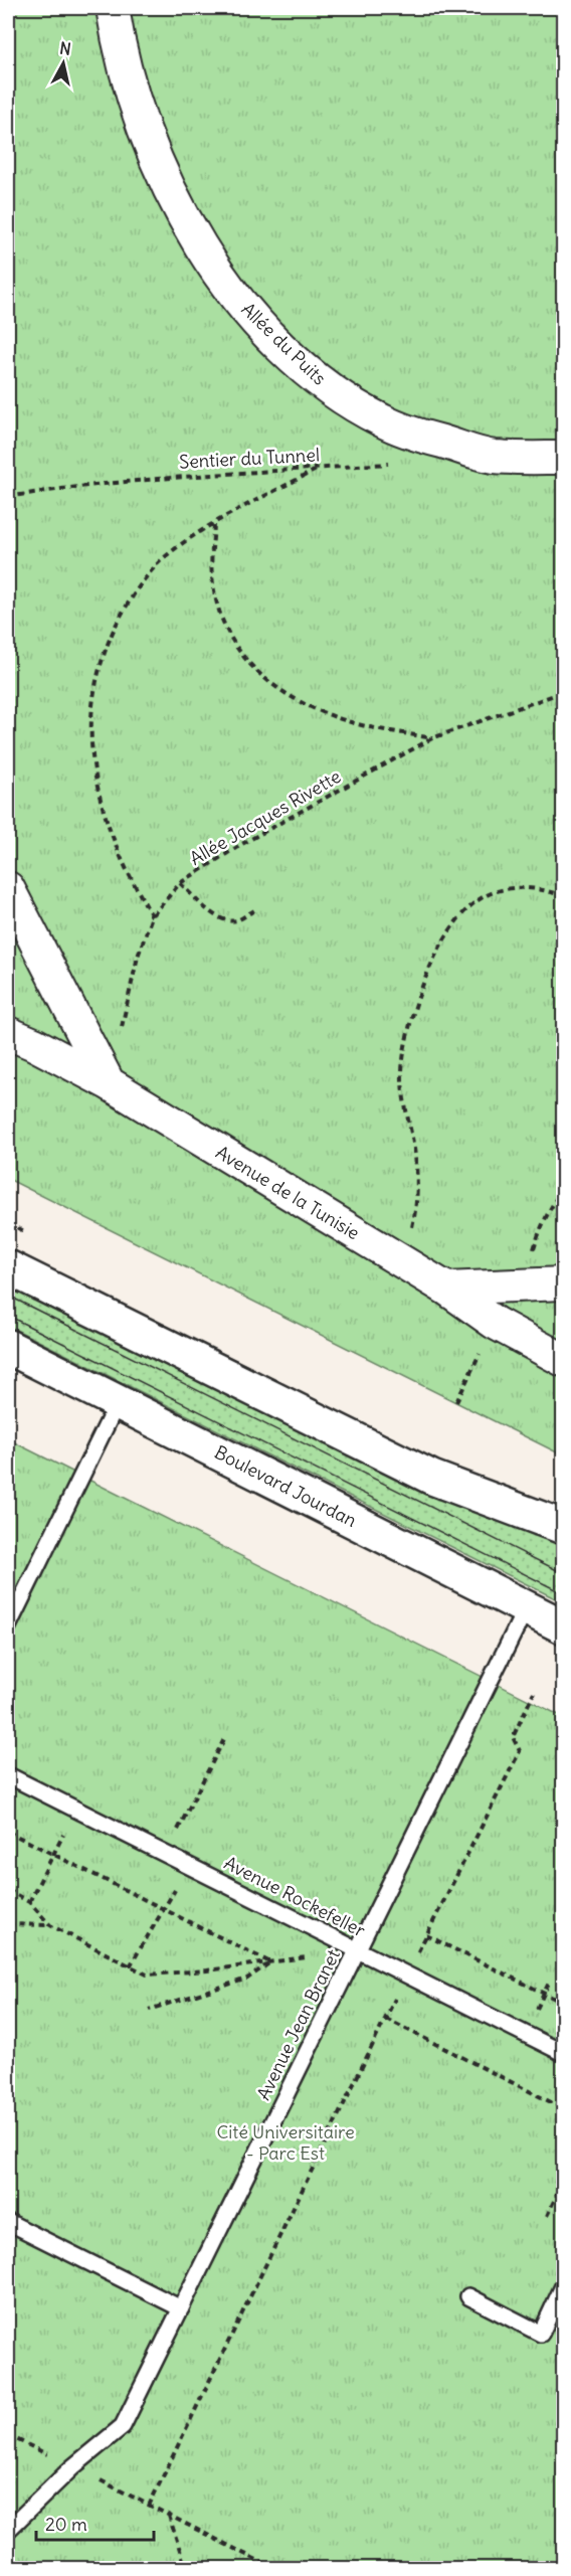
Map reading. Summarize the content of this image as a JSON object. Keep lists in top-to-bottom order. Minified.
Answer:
{"streets":{"main road":["Boulevard Jourdan"],"street":["Allée du Puits","Avenue de la Tunisie"],"lane":["Avenue Rockefeller","Avenue Jean Branet"],"path":["Sentier du Tunnel","Allée Jacques Rivette"]},"crossings":[["Allée Jacques Rivette","Avenue de la Tunisie"],["Boulevard Jourdan","Avenue Jean Branet"],["Avenue Rockefeller","Avenue Jean Branet"]],"parks":["Cité Universitaire - Parc Est"],"scale_bar":"20 m","north":"top"}
